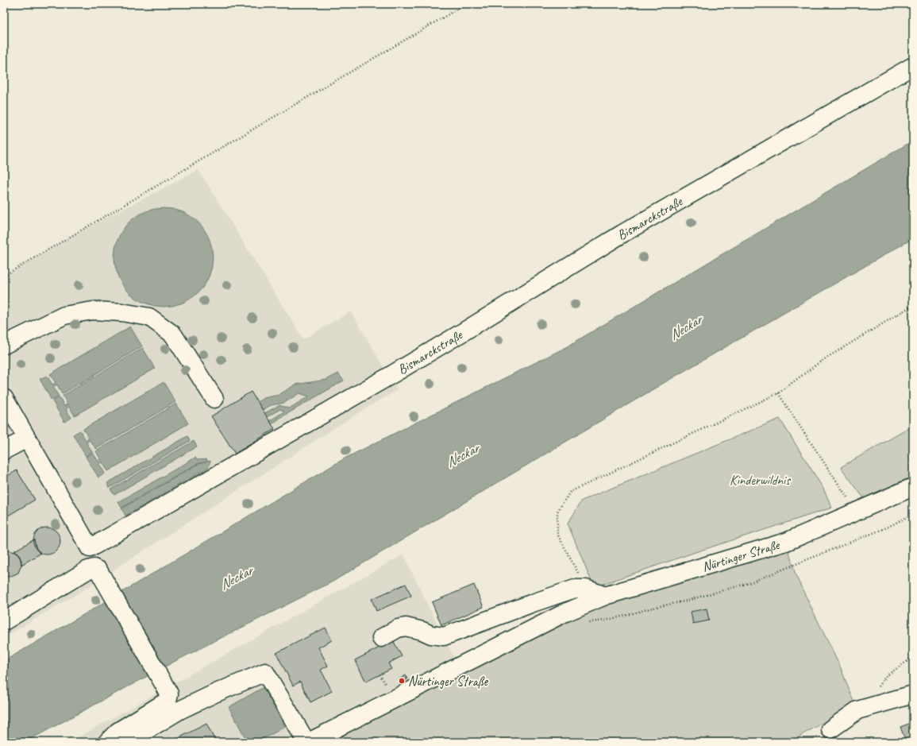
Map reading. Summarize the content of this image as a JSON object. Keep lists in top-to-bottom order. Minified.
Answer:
{"streets":{"street":["Bismarckstraße","Nürtinger Straße"]},"water":["Neckar"],"parks":["Kinderwildnis"],"places":["Nürtinger Straße"]}
